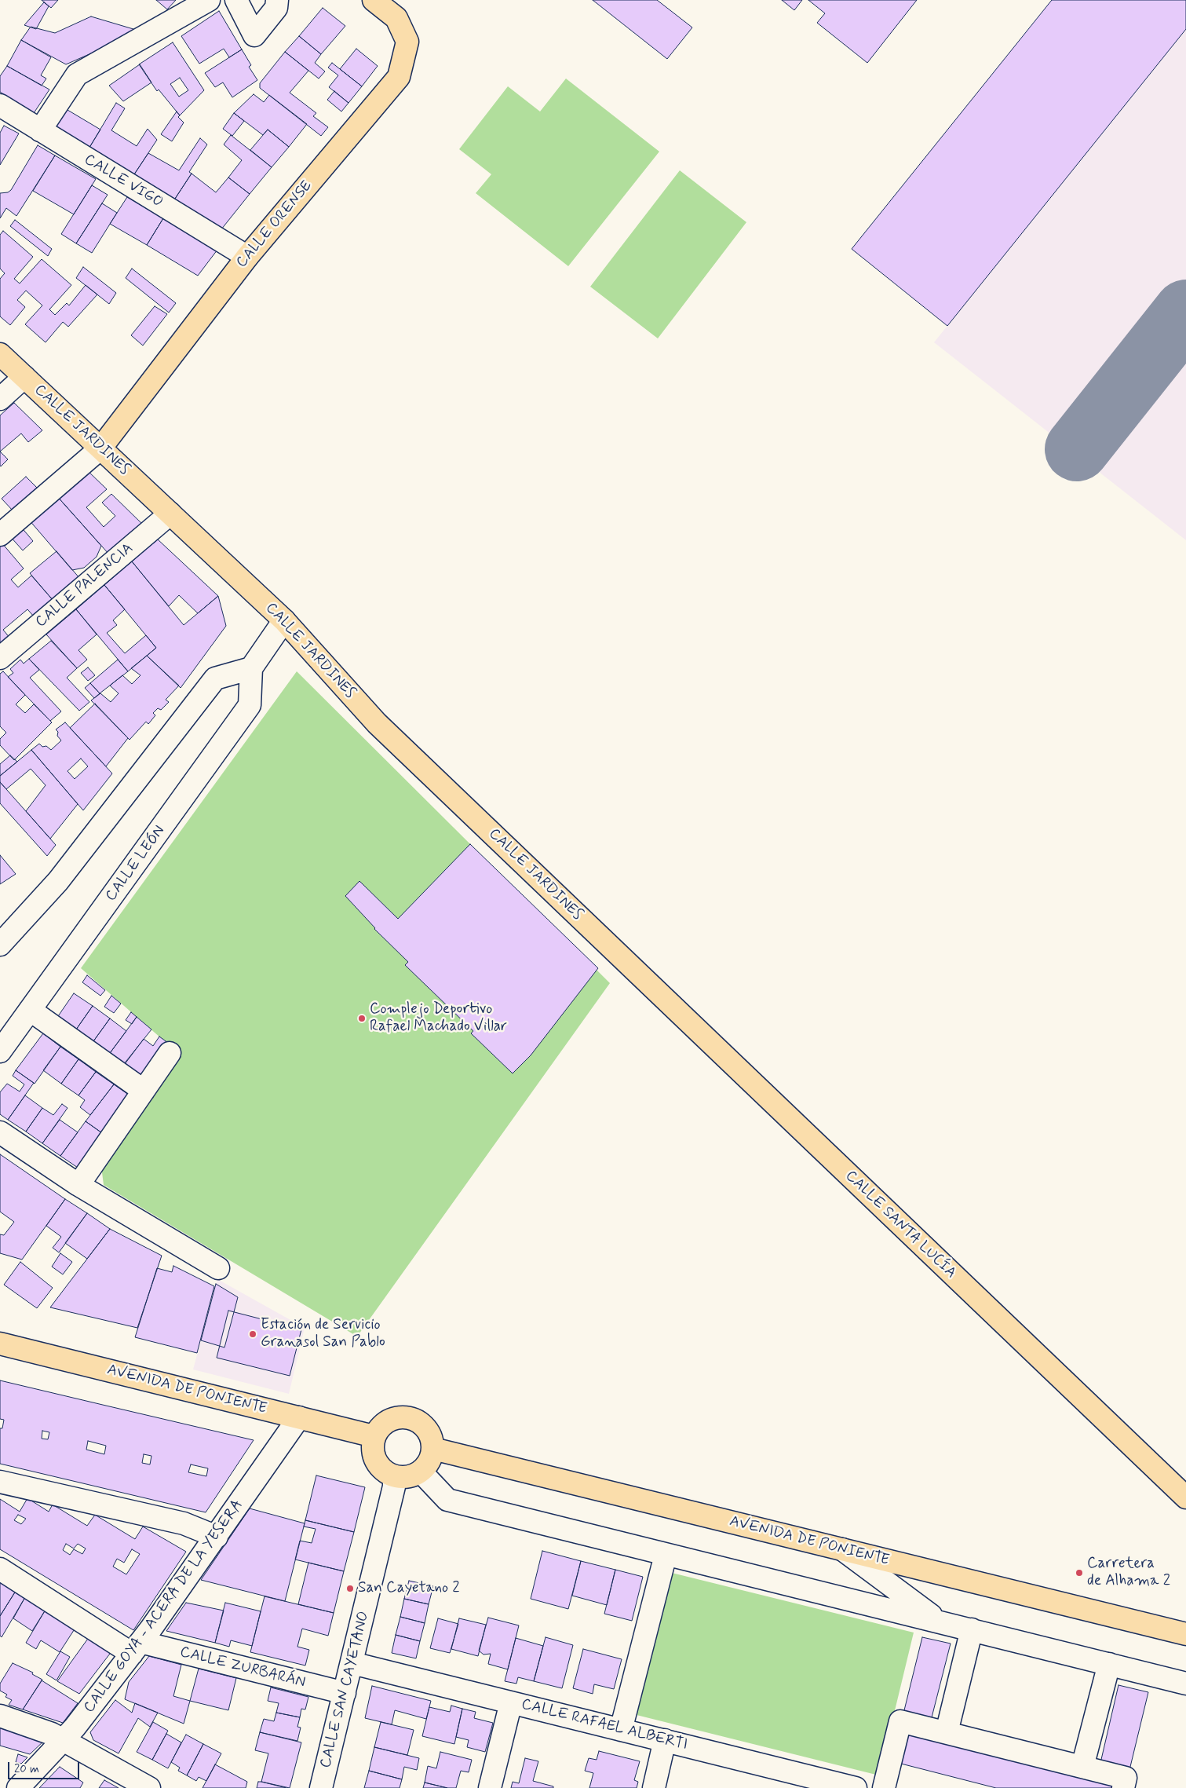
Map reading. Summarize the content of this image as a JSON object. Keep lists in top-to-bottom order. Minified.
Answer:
{"streets":{"main road":["CALLE ORENSE","CALLE JARDINES","CALLE SANTA LUCÍA","AVENIDA DE PONIENTE"],"street":["CALLE VIGO","CALLE PALENCIA","CALLE LEÓN","CALLE GOYA - ACERA DE LA YESERA","CALLE ZURBARÁN","CALLE SAN CAYETANO","CALLE RAFAEL ALBERTI"]},"crossings":[["CALLE VIGO","CALLE ORENSE"],["CALLE ORENSE","CALLE JARDINES"],["CALLE JARDINES","CALLE PALENCIA"],["CALLE JARDINES","CALLE SANTA LUCÍA"],["AVENIDA DE PONIENTE","CALLE GOYA - ACERA DE LA YESERA"],["AVENIDA DE PONIENTE","CALLE SAN CAYETANO"],["CALLE GOYA - ACERA DE LA YESERA","CALLE ZURBARÁN"],["CALLE ZURBARÁN","CALLE SAN CAYETANO"],["CALLE SAN CAYETANO","CALLE RAFAEL ALBERTI"]],"places":["Complejo Deportivo Rafael Machado Villar","Estación de Servicio Granasol San Pablo","Carretera de Alhama 2","San Cayetano 2"],"scale_bar":"20 m"}
